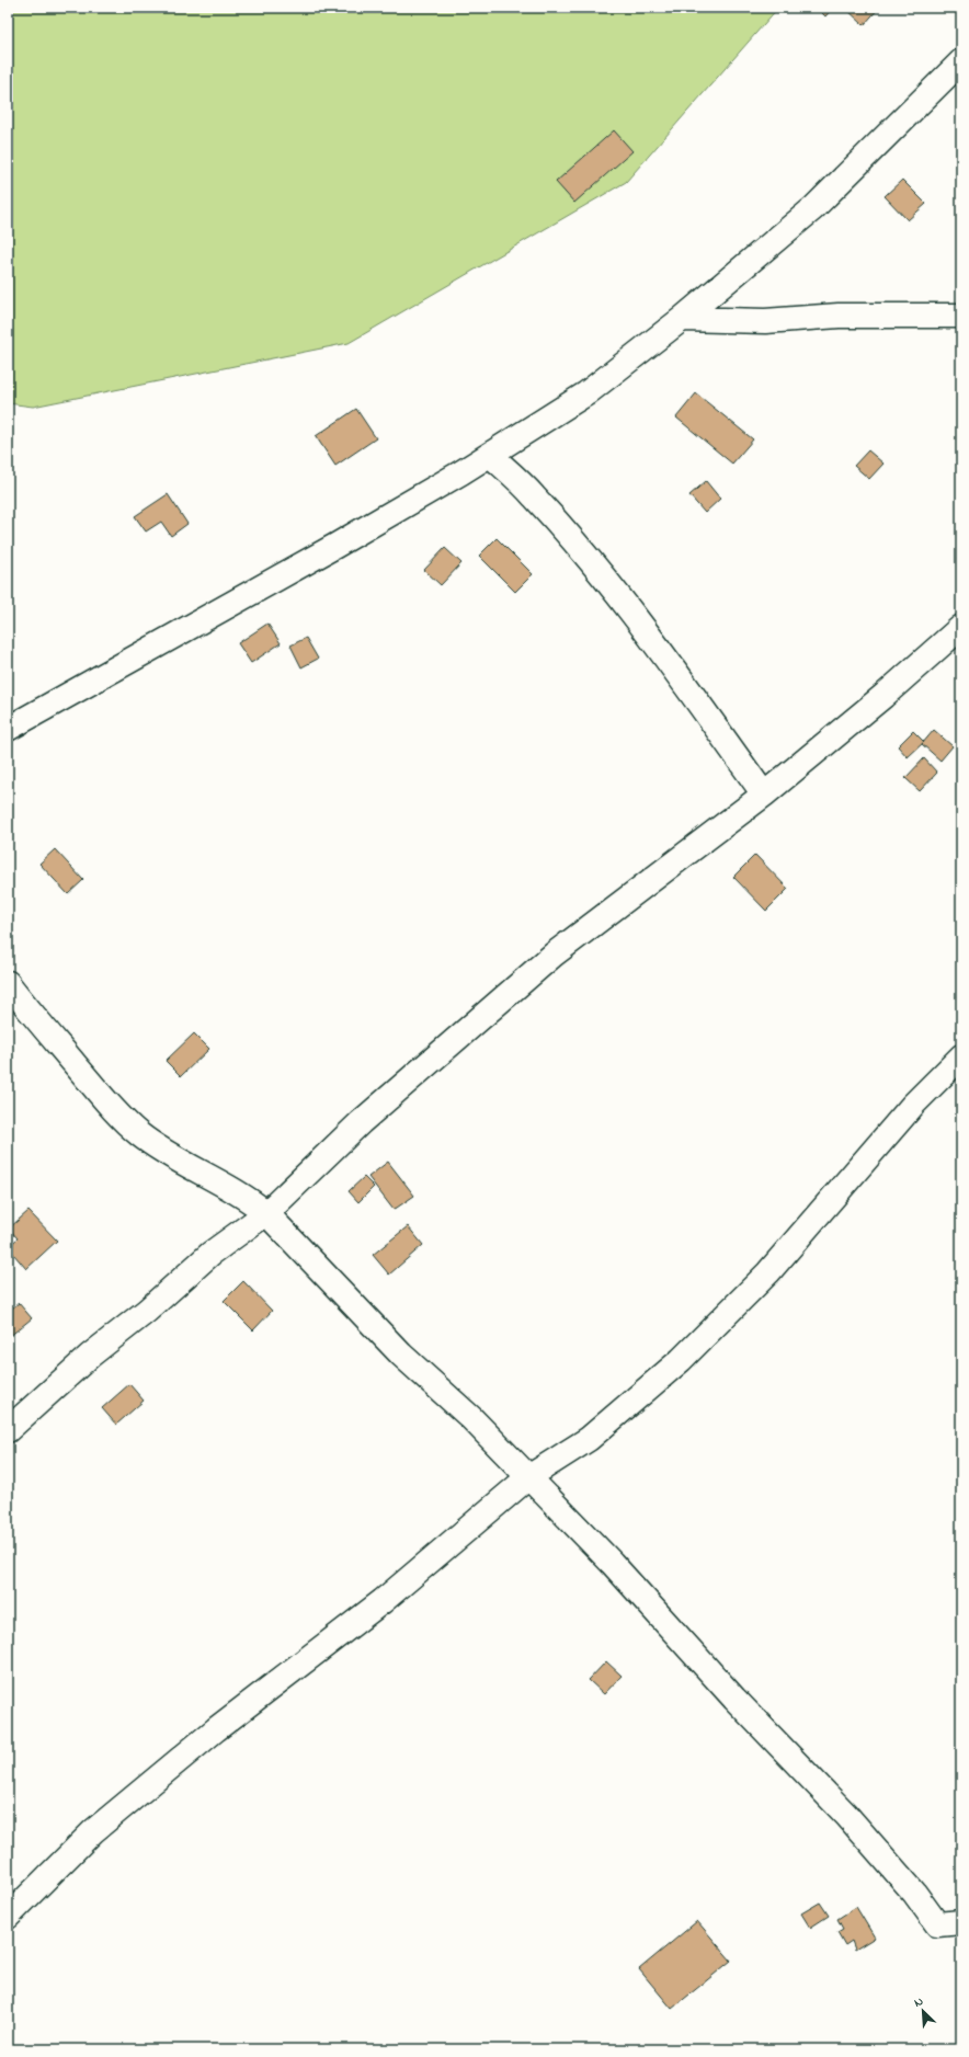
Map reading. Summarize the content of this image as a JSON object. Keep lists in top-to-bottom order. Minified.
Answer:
{"north":"top left"}
